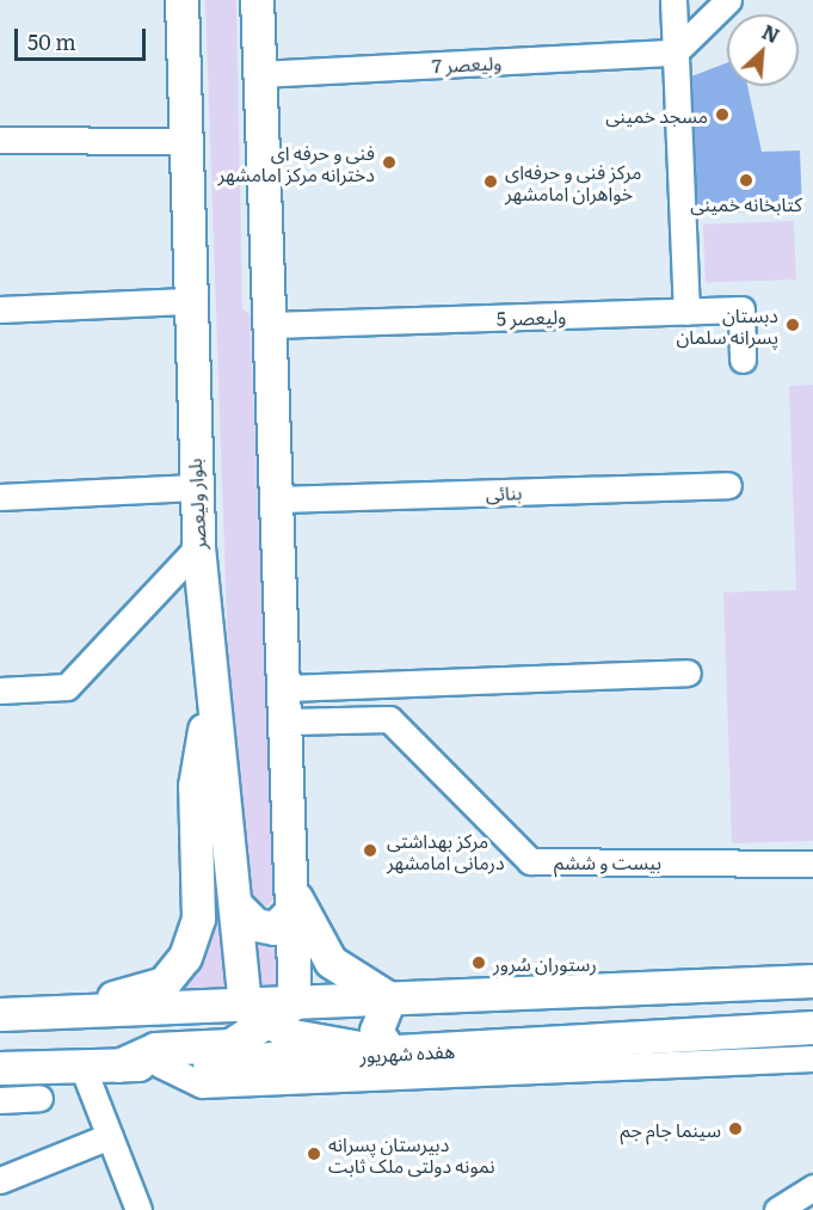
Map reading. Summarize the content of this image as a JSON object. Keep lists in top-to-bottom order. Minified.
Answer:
{"streets":{"main road":["بلوار ولیعصر","هفده شهریور"],"street":["ولیعصر 7","ولیعصر 5","بنائی","بیست و ششم"]},"places":["مسجد خمینی","فنی و حرفه ای دخترانه مرکز امامشهر","کتابخانه خمینی","مرکز فنی و حرفه‌ای خواهران امامشهر","دبستان پسرانه سلمان","مرکز بهداشتی درمانی امامشهر","رستوران سُرور","سینما جام جم","دبیرستان پسرانه نمونه دولتی ملک ثابت"],"scale_bar":"50 m","north":"top right"}
